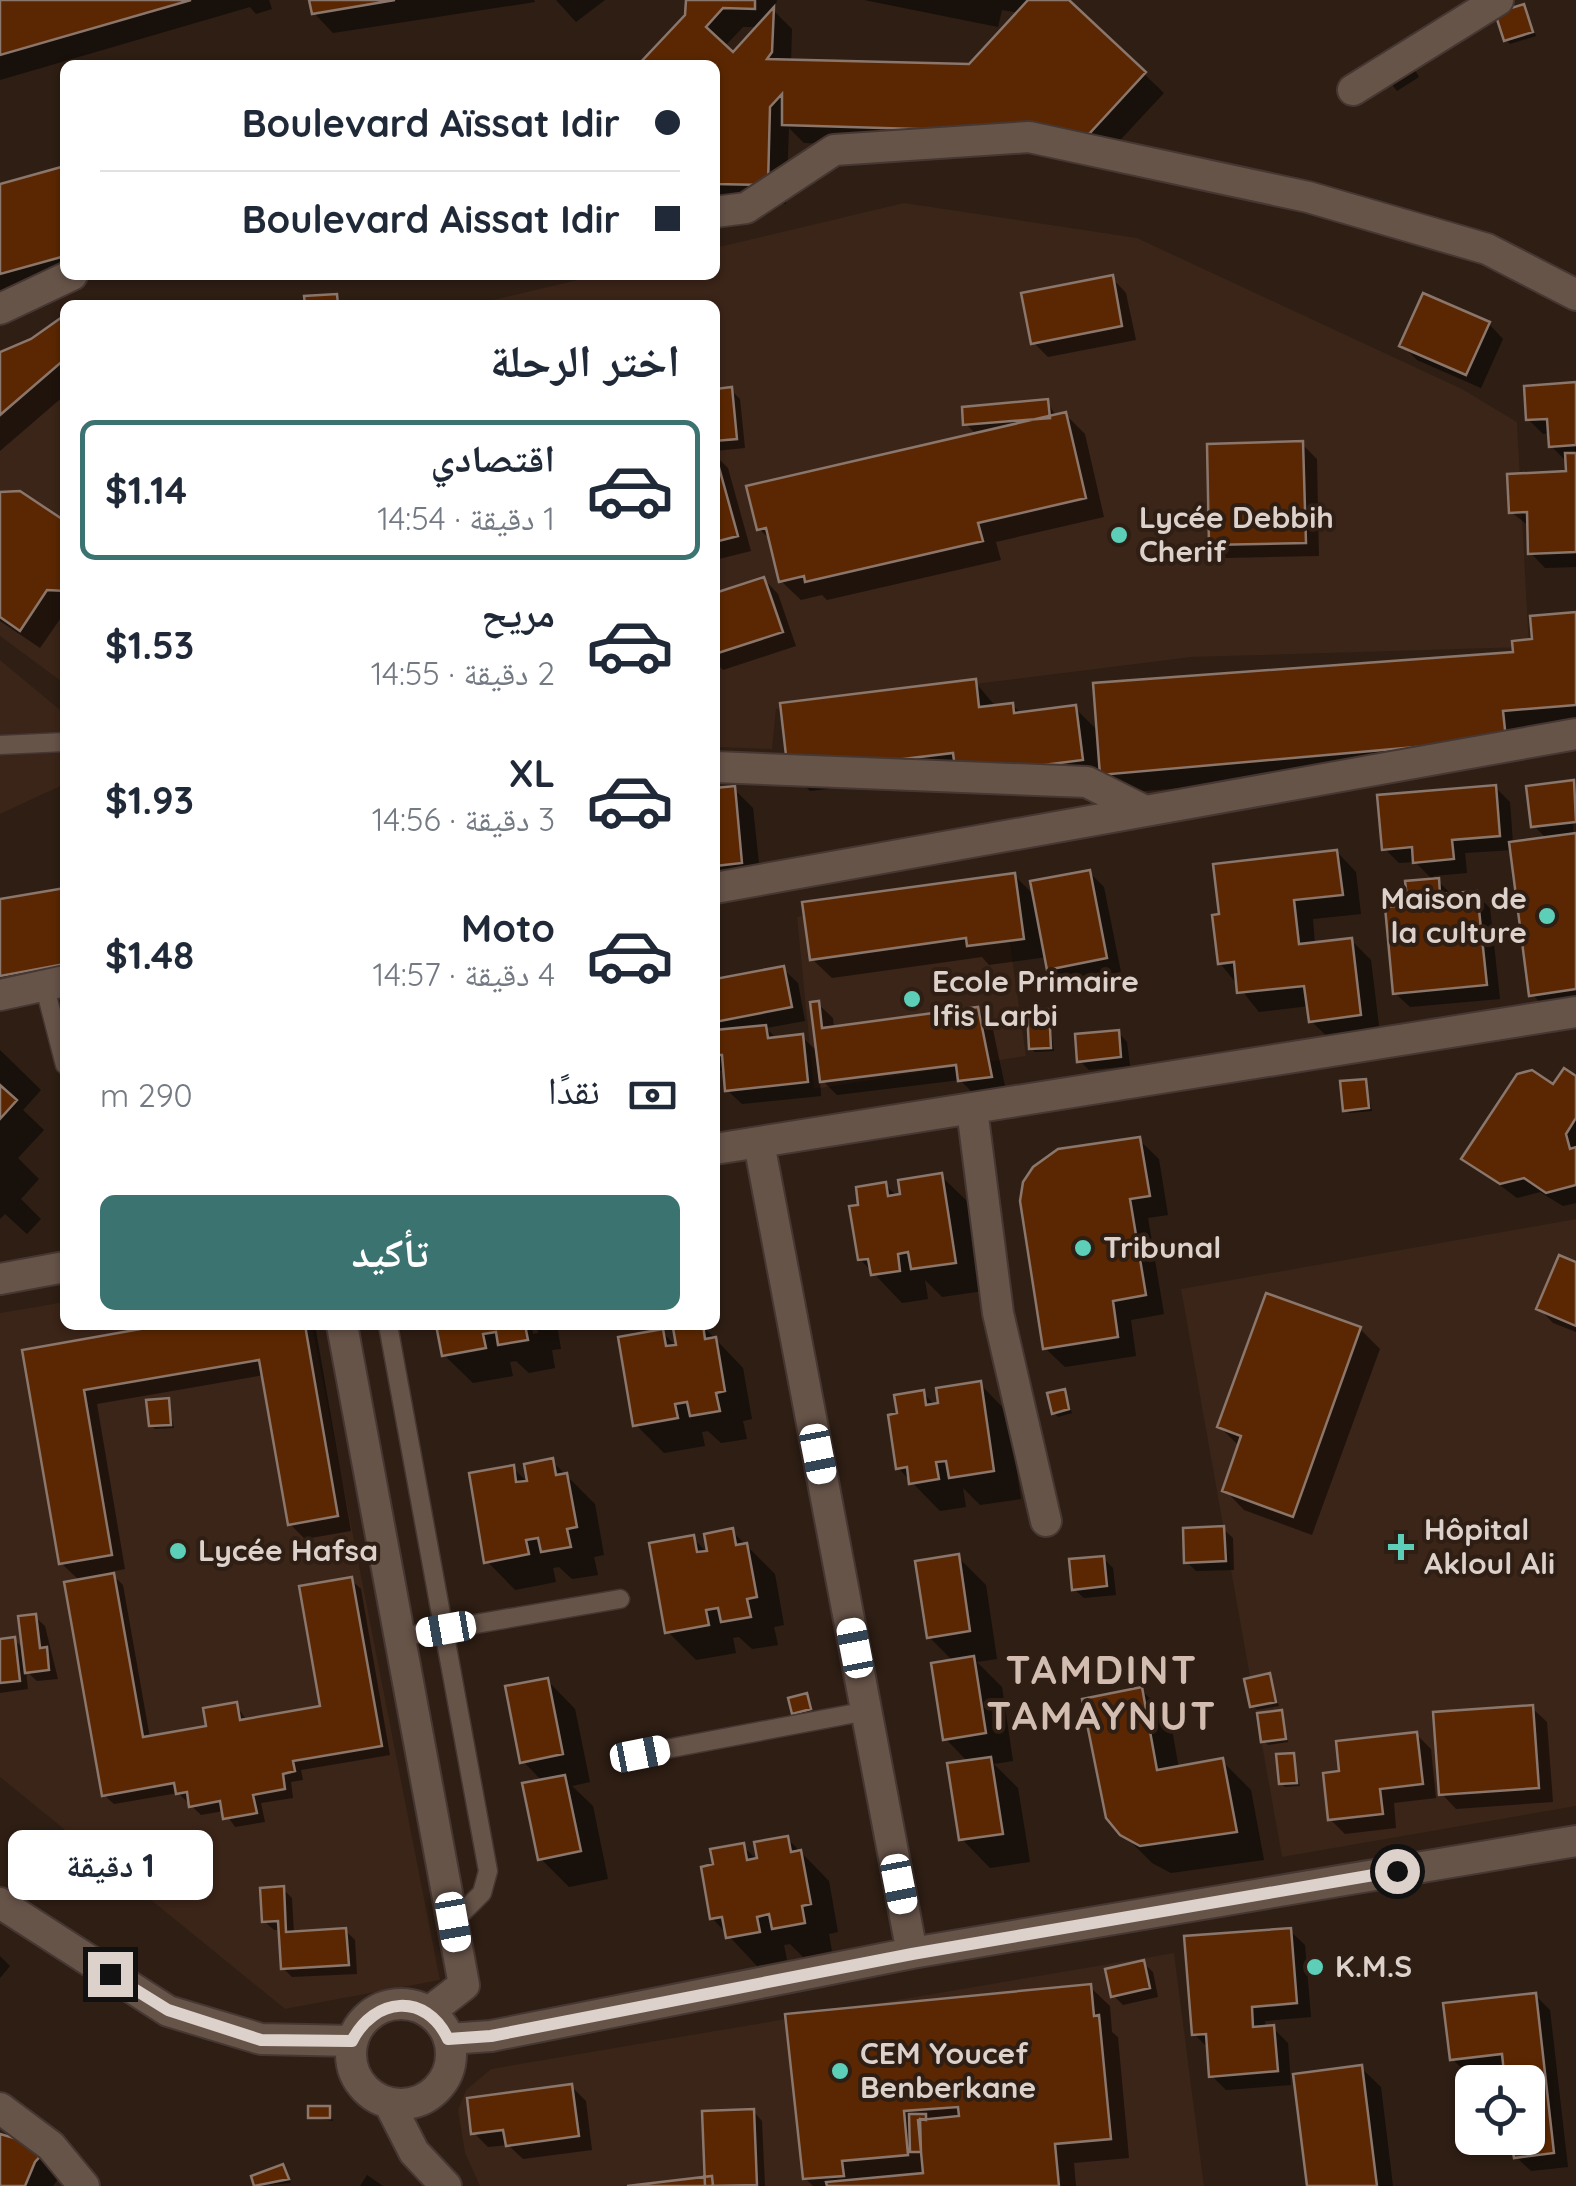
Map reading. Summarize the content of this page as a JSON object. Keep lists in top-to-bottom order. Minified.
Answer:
{"districts":["TAMDINT TAMAYNUT"],"places":{"other":["Lycée Debbih Cherif","Maison de la culture","Ecole Primaire Ifis Larbi","Tribunal","Lycée Hafsa","K.M.S","CEM Youcef Benberkane"],"health":["Hôpital Akloul Ali"]},"page":{"banner":["Boulevard Aïssat Idir","Boulevard Aissat Idir"],"heading":"اختر الرحلة","list":[{"name":"اقتصادي","note":"1 دقيقة · 14:54","value":"$1.14"},{"name":"مريح","note":"2 دقيقة · 14:55","value":"$1.53"},{"name":"XL","note":"3 دقيقة · 14:56","value":"$1.93"},{"name":"Moto","note":"4 دقيقة · 14:57","value":"$1.48"}],"pay":["نقدًا","290 m"],"buttons":"تأكيد","bubble":"1 دقيقة"}}
